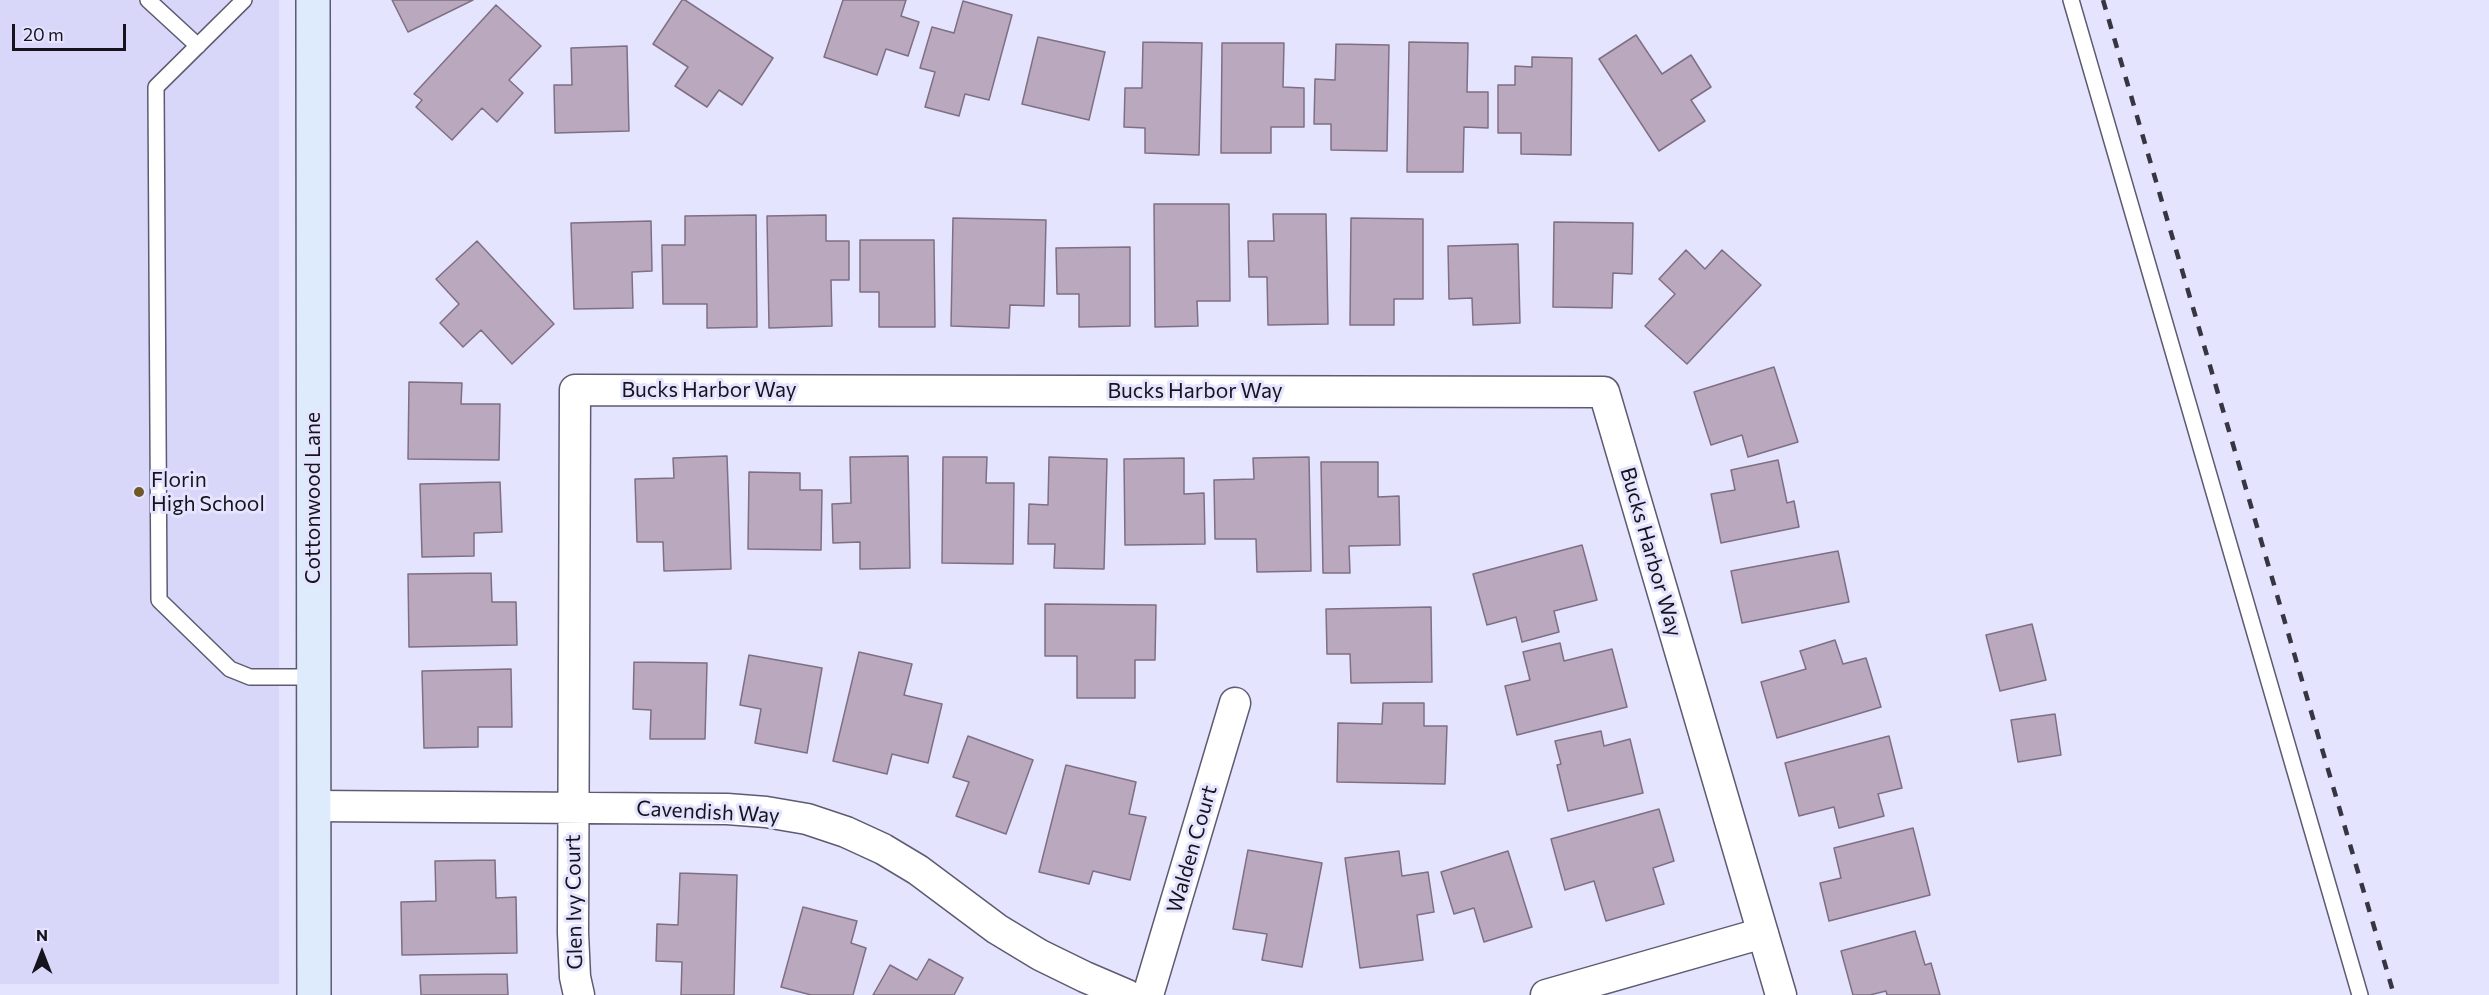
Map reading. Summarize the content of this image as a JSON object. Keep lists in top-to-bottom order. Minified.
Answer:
{"streets":{"street":["Bucks Harbor Way","Cottonwood Lane","Cavendish Way","Walden Court","Glen Ivy Court"]},"crossings":[["Bucks Harbor Way","Cavendish Way"],["Bucks Harbor Way","Glen Ivy Court"],["Cottonwood Lane","Cavendish Way"],["Cavendish Way","Glen Ivy Court"]],"places":["Florin High School"],"scale_bar":"20 m","north":"top"}
